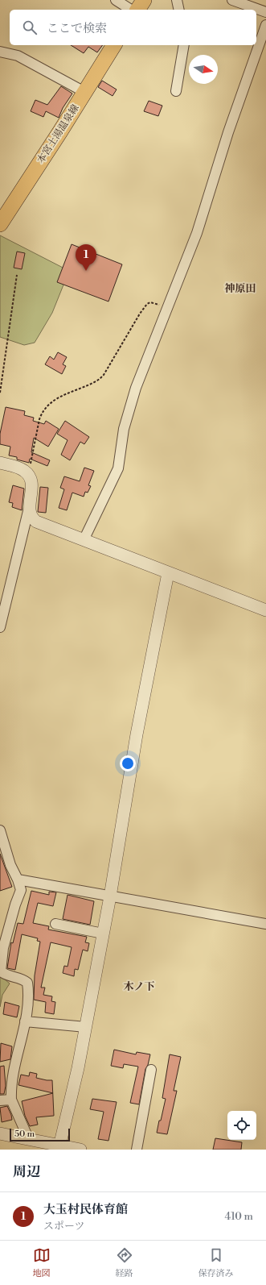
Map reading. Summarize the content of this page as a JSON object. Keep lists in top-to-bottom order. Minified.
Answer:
{"streets":{"main road":["本宮土湯温泉線"]},"districts":["神原田","木ノ下"],"scale_bar":"50 m","north":"right","page":{"search":"ここで検索","pins":"1","scale":"50 m","heading":"周辺","list":[{"mark":"1","name":"大玉村民体育館","note":"スポーツ","value":"410 m"}],"nav":["地図","経路","保存済み"]}}
